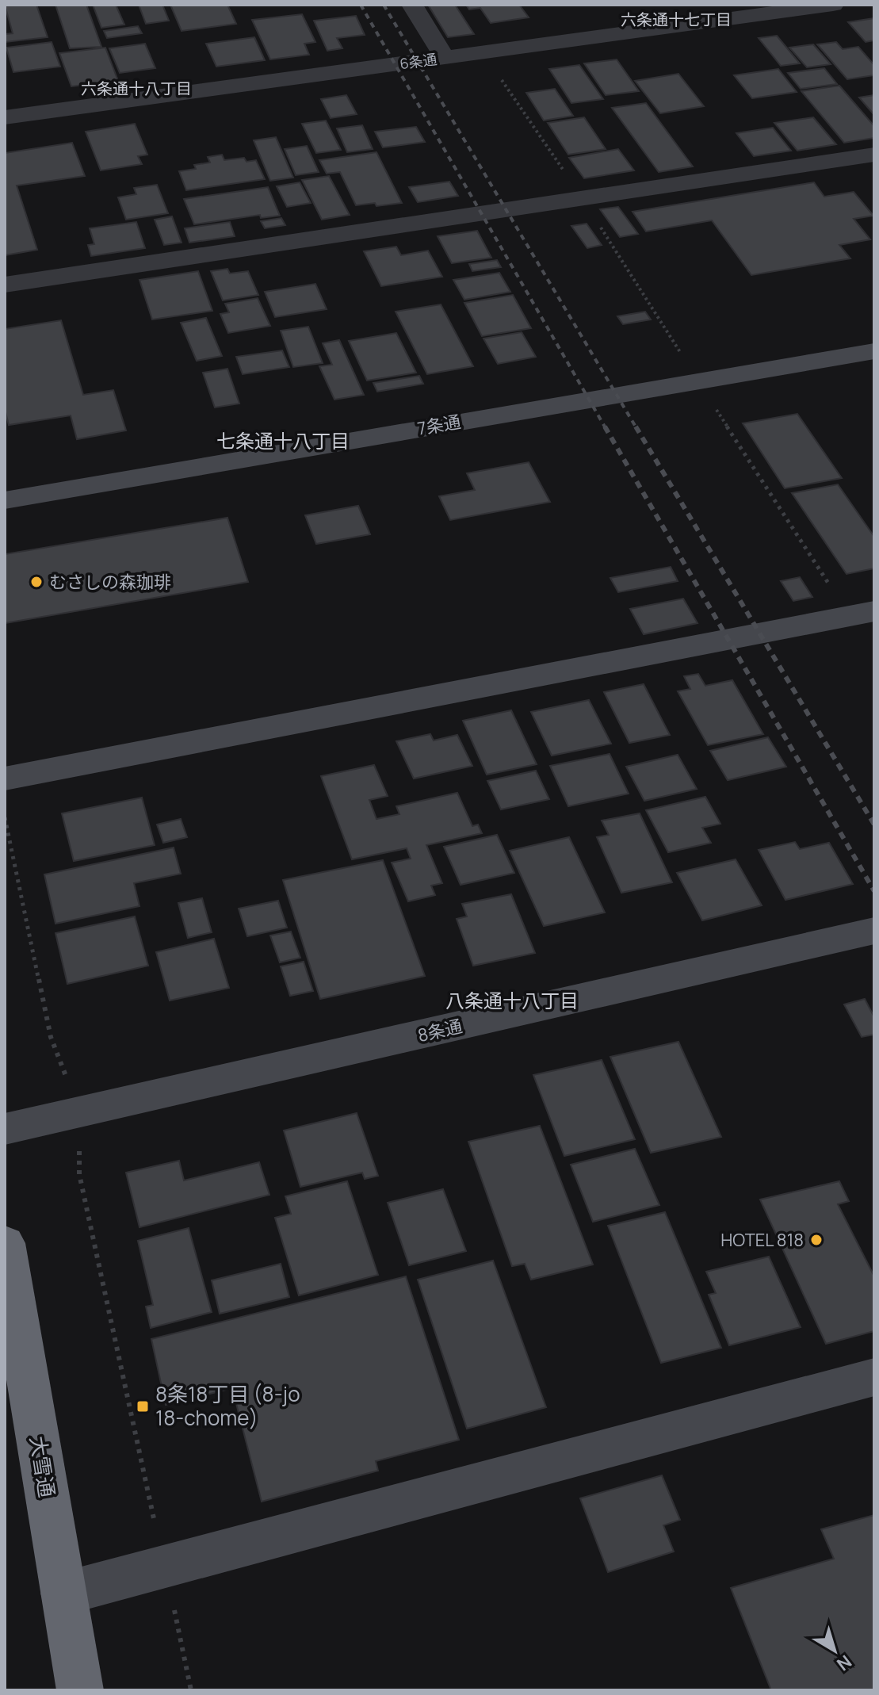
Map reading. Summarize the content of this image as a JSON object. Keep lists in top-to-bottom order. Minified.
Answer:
{"streets":{"highway":["大雪通"],"street":["6条通","7条通","8条通"]},"districts":["六条通十七丁目","六条通十八丁目","七条通十八丁目","八条通十八丁目"],"places":{"other":["むさしの森珈琲","HOTEL 818"],"transit":["8条18丁目 (8-jo 18-chome)"]},"north":"bottom right"}
